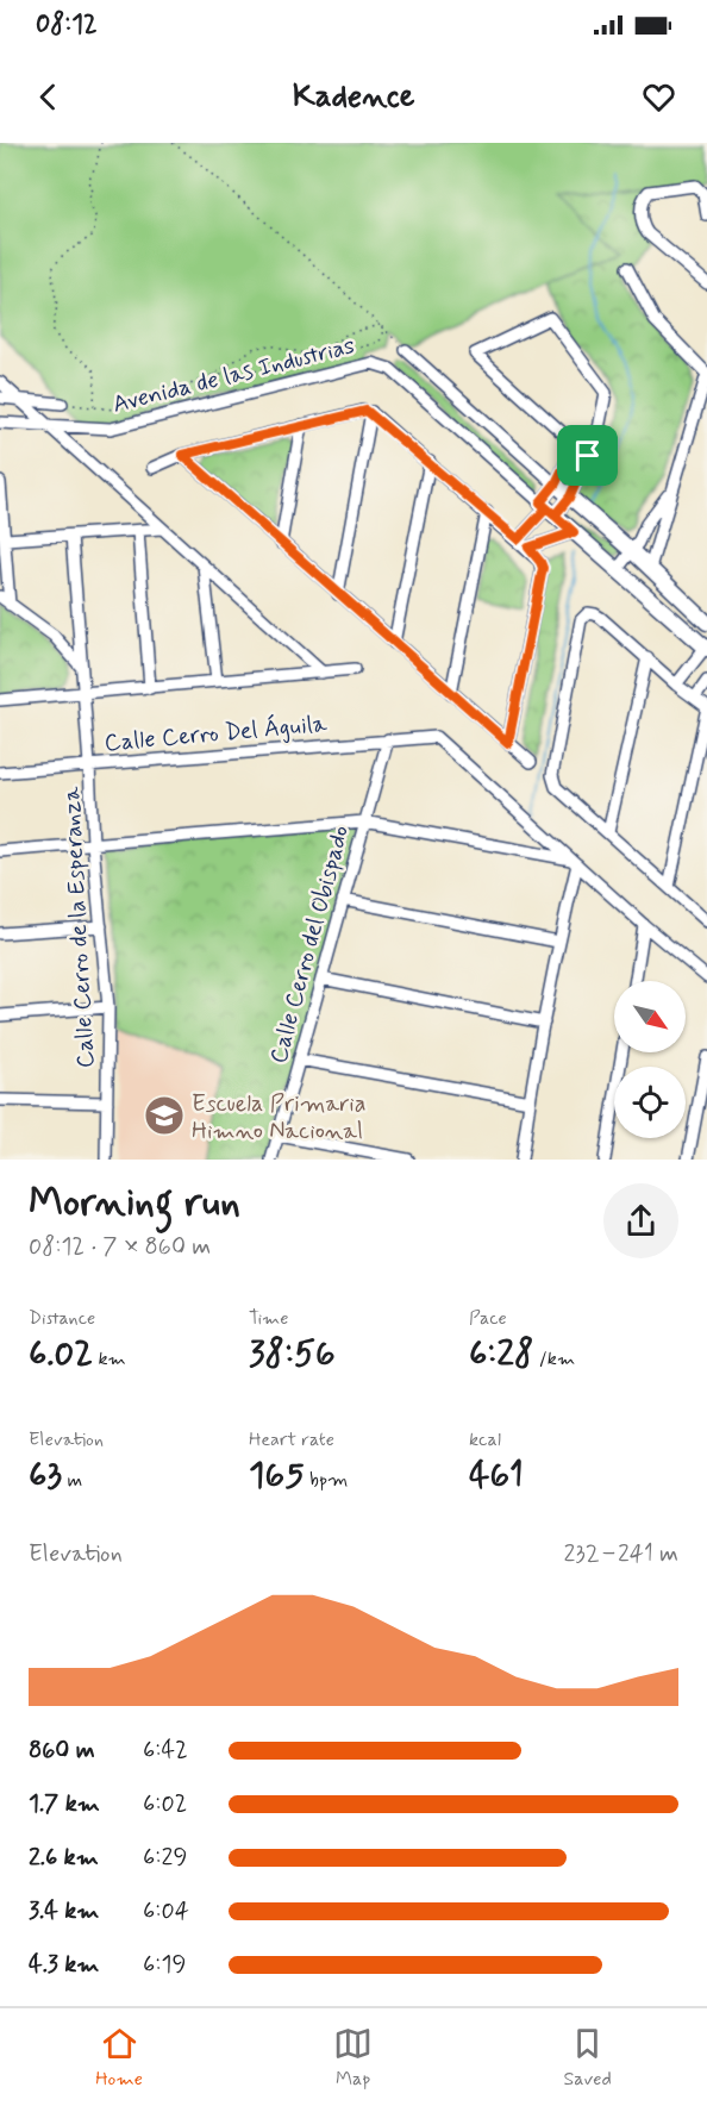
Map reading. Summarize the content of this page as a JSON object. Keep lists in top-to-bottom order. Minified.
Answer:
{"streets":{"street":["Avenida de las Industrias","Calle Cerro Del Águila","Calle Cerro de la Esperanza","Calle Cerro del Obispado"]},"crossings":[["Calle Cerro Del Águila","Calle Cerro de la Esperanza"],["Calle Cerro Del Águila","Calle Cerro del Obispado"]],"places":{"school or university":["Escuela Primaria Himno Nacional"]},"north":"bottom right","page":{"status":"08:12","header":"Kadence","heading":["Morning run","08:12 · 7 × 860 m"],"stats":[["Distance","6.02 km"],["Time","38:56"],["Pace","6:28 /km"],["Elevation","63 m"],["Heart rate","165 bpm"],["kcal","461"]],"chart":["Elevation","232–241 m"],"list":[{"name":"860 m","note":"6:42"},{"name":"1.7 km","note":"6:02"},{"name":"2.6 km","note":"6:29"},{"name":"3.4 km","note":"6:04"},{"name":"4.3 km","note":"6:19"}],"tabs":["Home","Map","Saved"]}}
